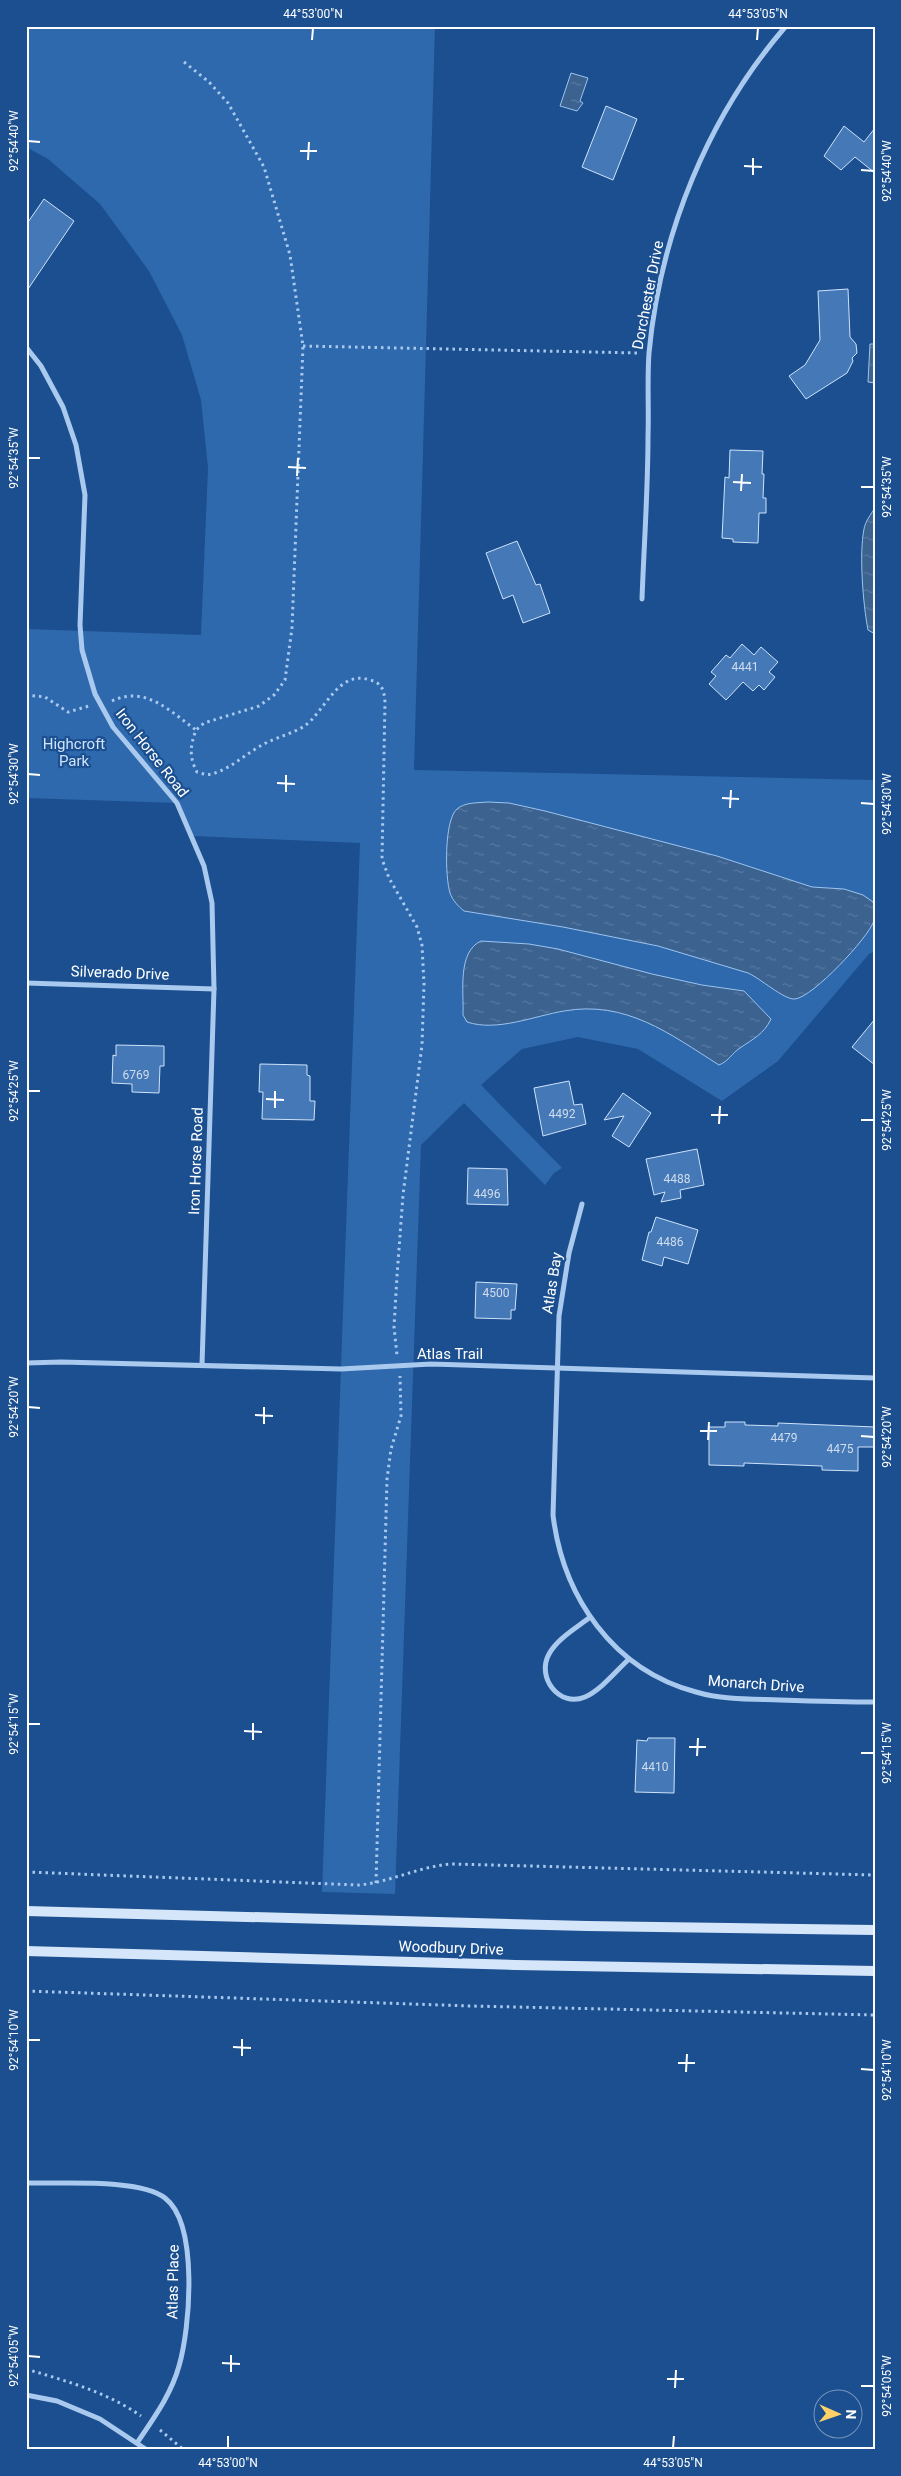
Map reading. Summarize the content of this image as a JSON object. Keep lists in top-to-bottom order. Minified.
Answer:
{"streets":{"main road":["Woodbury Drive"],"street":["Dorchester Drive","Iron Horse Road","Silverado Drive","Atlas Bay","Atlas Trail","Monarch Drive","Atlas Place"]},"crossings":[["Iron Horse Road","Silverado Drive"],["Iron Horse Road","Atlas Trail"],["Atlas Bay","Atlas Trail"],["Atlas Bay","Monarch Drive"],["Atlas Trail","Monarch Drive"]],"parks":["Highcroft Park"],"house_numbers":["4441","6769","4492","4488","4496","4486","4500","4479","4475","4410"],"north":"right","coordinates":["44°53'00\"N","44°53'05\"N","92°54'40\"W","92°54'35\"W","92°54'30\"W","92°54'25\"W","92°54'20\"W","92°54'15\"W","92°54'10\"W","92°54'05\"W"]}
